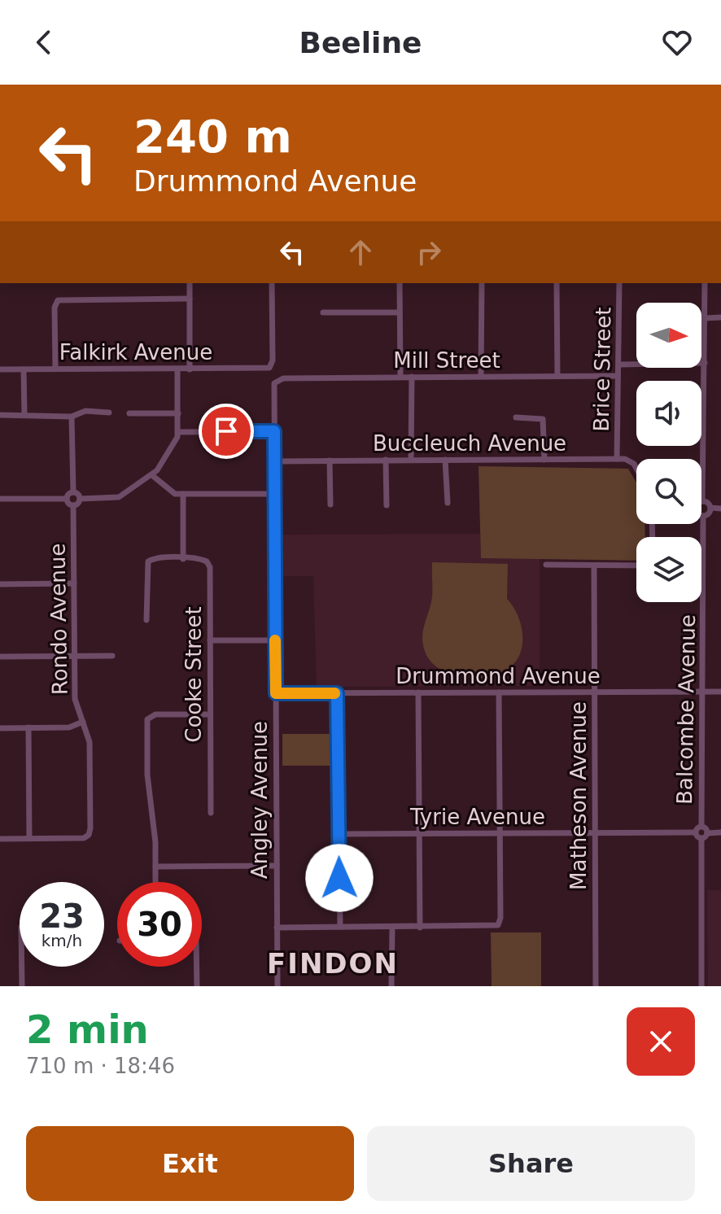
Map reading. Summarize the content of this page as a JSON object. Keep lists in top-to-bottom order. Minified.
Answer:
{"streets":{"street":["Falkirk Avenue","Mill Street","Brice Street","Buccleuch Avenue","Rondo Avenue","Cooke Street","Drummond Avenue","Balcombe Avenue","Matheson Avenue","Angley Avenue","Tyrie Avenue"]},"crossings":[["Mill Street","Brice Street"],["Mill Street","Angley Avenue"],["Brice Street","Buccleuch Avenue"],["Buccleuch Avenue","Angley Avenue"],["Drummond Avenue","Balcombe Avenue"],["Drummond Avenue","Matheson Avenue"],["Drummond Avenue","Angley Avenue"],["Matheson Avenue","Tyrie Avenue"]],"districts":["FINDON"],"north":"right","page":{"header":"Beeline","turn":["240 m","Drummond Avenue"],"speed":"23 km/h","limit":"30","heading":["2 min","710 m · 18:46"],"buttons":["Exit","Share"]}}
